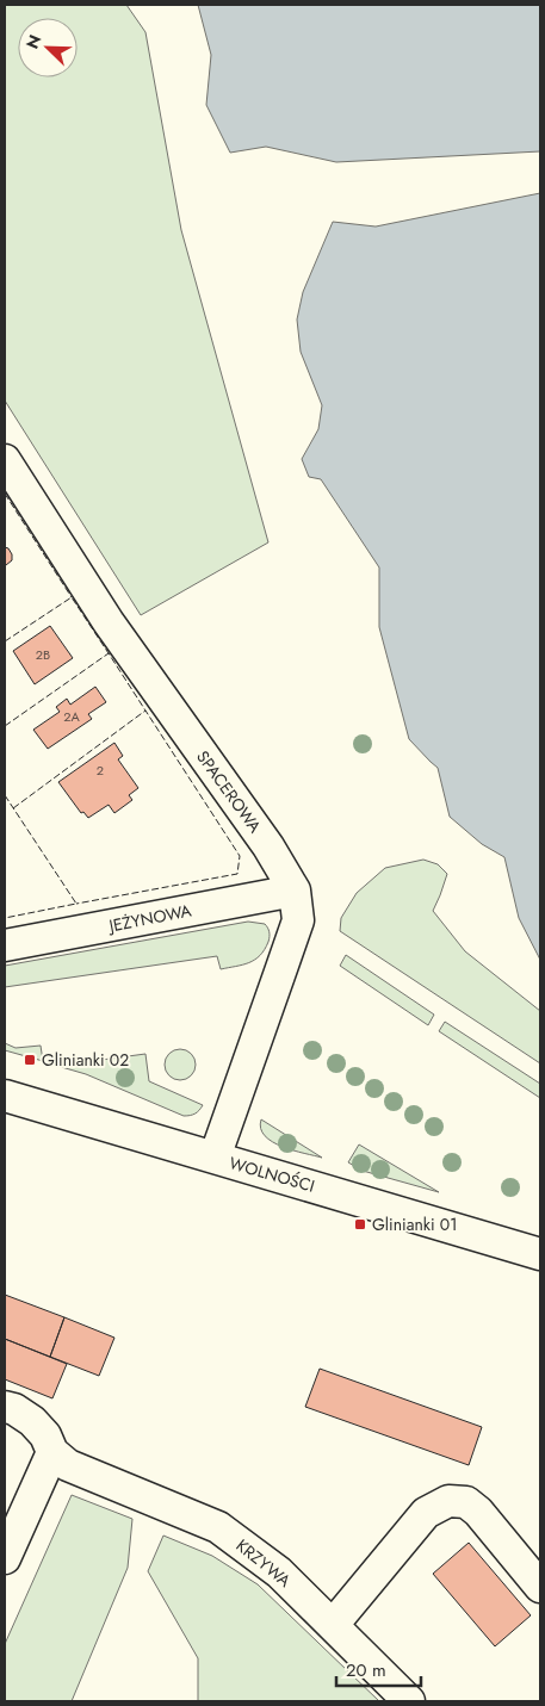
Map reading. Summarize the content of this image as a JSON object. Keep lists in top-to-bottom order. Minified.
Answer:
{"streets":{"street":["SPACEROWA","JEŻYNOWA","WOLNOŚCI","KRZYWA"]},"crossings":[["SPACEROWA","JEŻYNOWA"],["SPACEROWA","WOLNOŚCI"]],"places":{"transit":["Glinianki 02","Glinianki 01"]},"house_numbers":["2B","2A","2"],"scale_bar":"20 m","north":"top left"}
